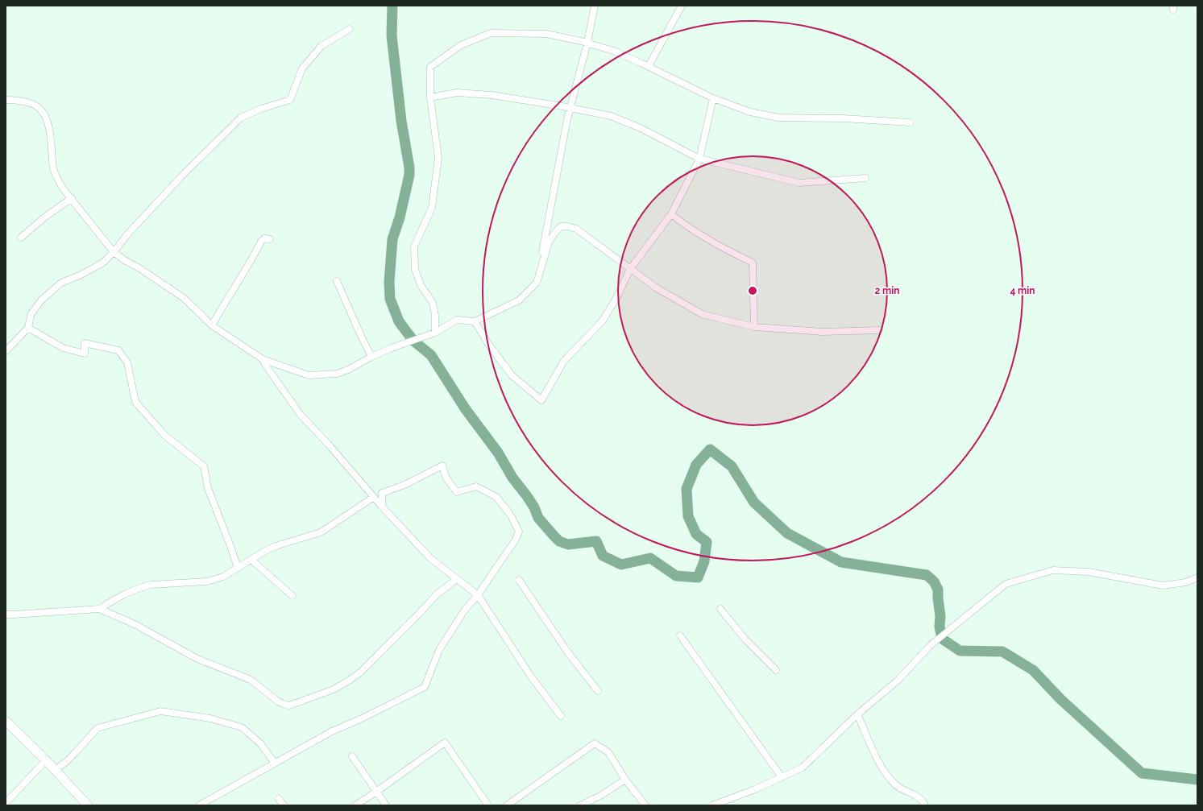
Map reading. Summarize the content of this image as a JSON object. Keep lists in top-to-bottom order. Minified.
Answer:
{"rings":["2 min","4 min"]}
